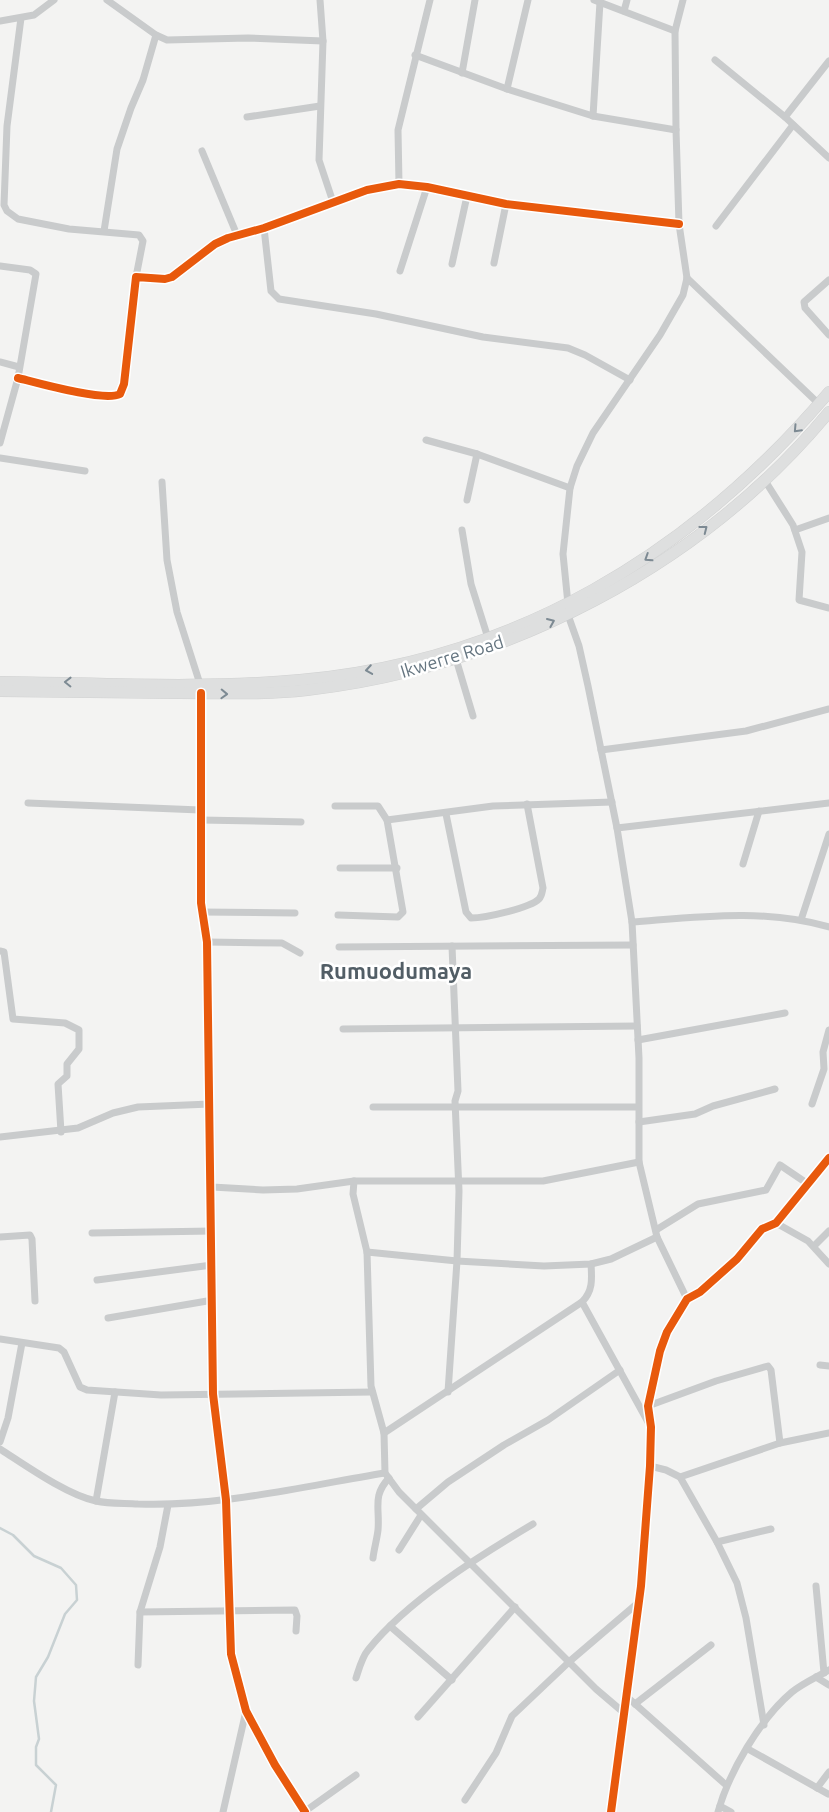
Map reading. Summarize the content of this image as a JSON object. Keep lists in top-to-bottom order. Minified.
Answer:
{"streets":{"main road":["Ikwerre Road"]},"districts":["Rumuodumaya"]}
